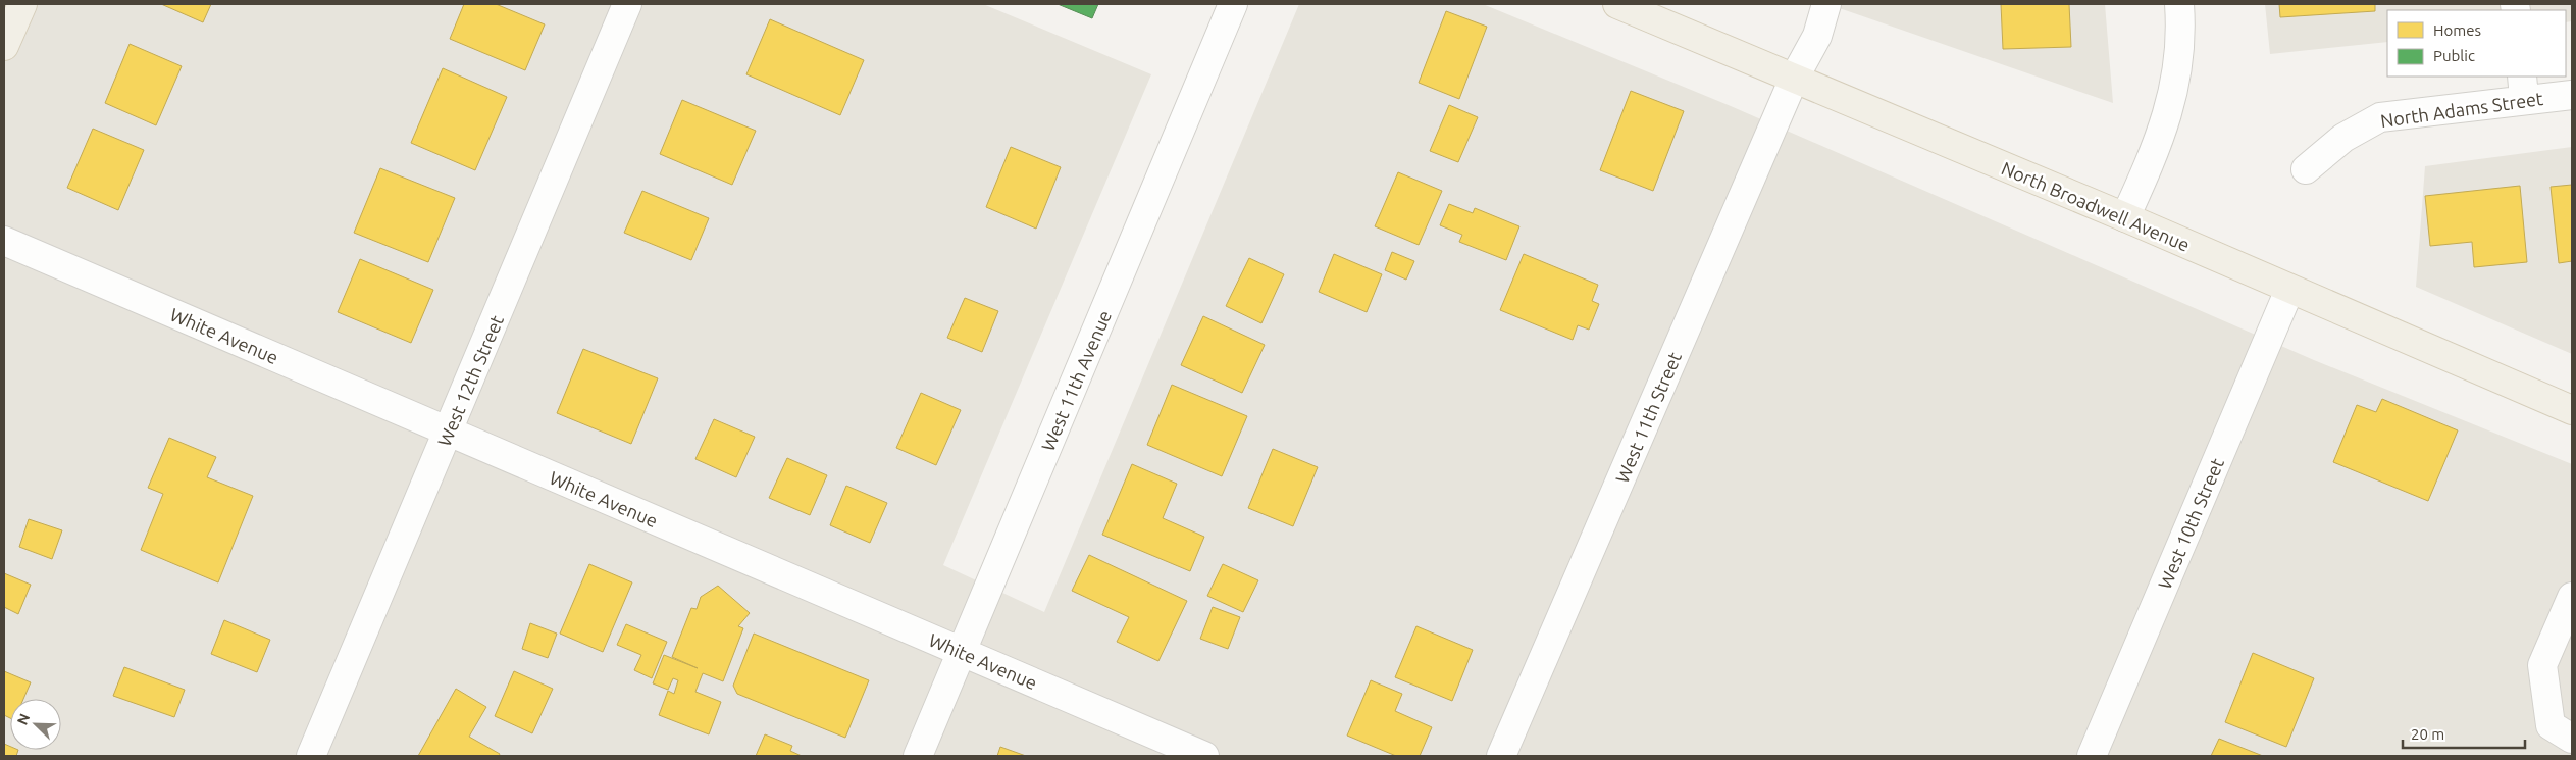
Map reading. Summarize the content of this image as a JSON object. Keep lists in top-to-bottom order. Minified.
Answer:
{"streets":{"main road":["North Broadwell Avenue"],"street":["North Adams Street","White Avenue","West 12th Street","West 11th Avenue","West 11th Street","West 10th Street"]},"crossings":[["North Broadwell Avenue","West 11th Street"],["North Broadwell Avenue","West 10th Street"],["White Avenue","West 12th Street"],["White Avenue","West 11th Avenue"]],"legend":["Homes","Public"],"scale_bar":"20 m","north":"top left"}
